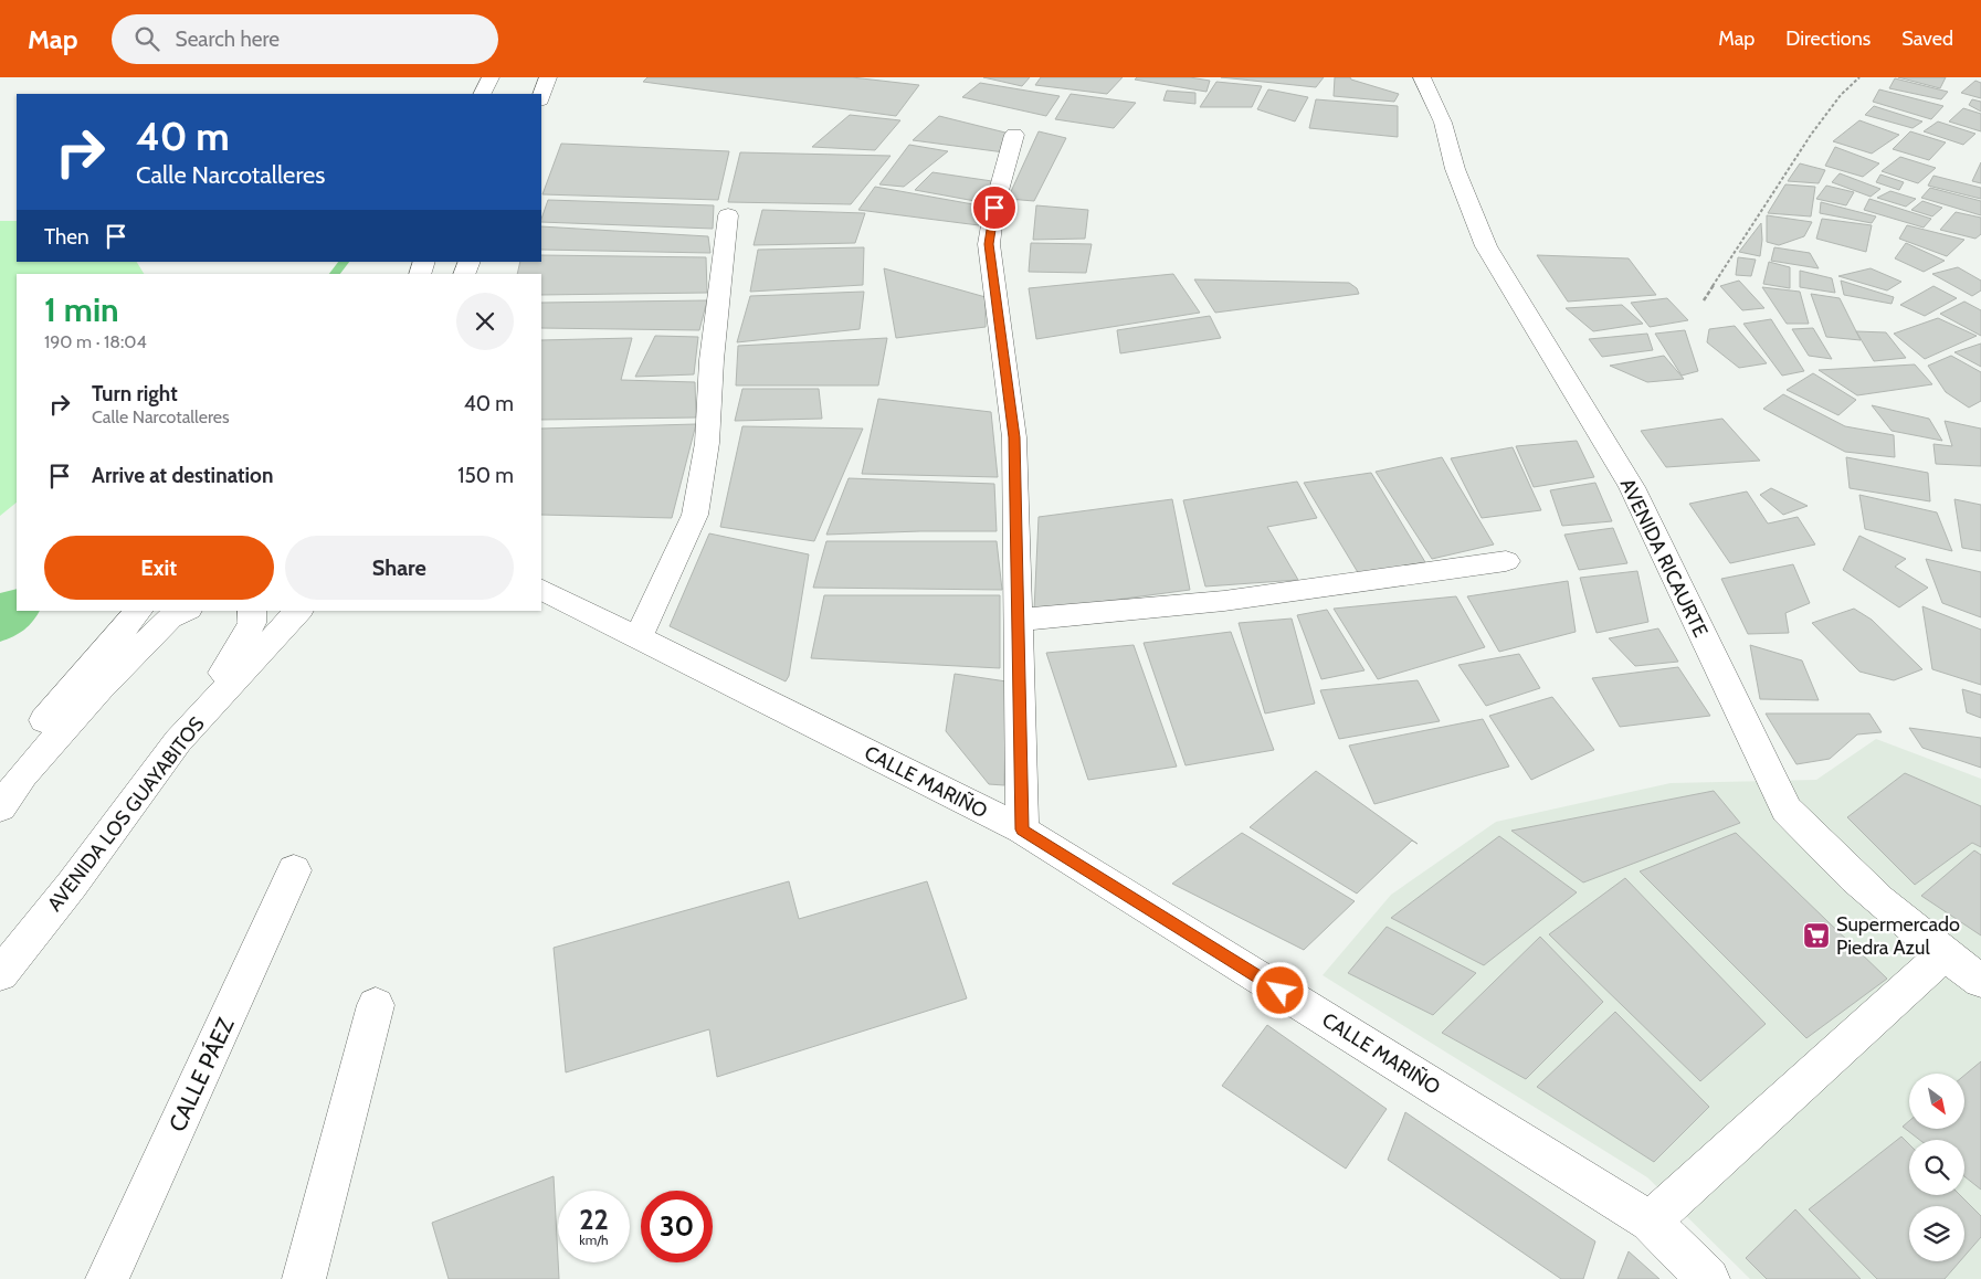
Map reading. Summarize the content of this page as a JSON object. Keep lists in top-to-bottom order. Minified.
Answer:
{"streets":{"street":["AVENIDA RICAURTE","CALLE MARIÑO","AVENIDA LOS GUAYABITOS","CALLE PÁEZ"]},"places":{"supermarket":["Supermercado Piedra Azul"]},"north":"bottom right","page":{"header":"Map","search":"Search here","nav":["Map","Directions","Saved"],"turn":["40 m","Calle Narcotalleres"],"then":"Then","heading":["1 min","190 m · 18:04"],"list":[{"name":"Turn right","note":"Calle Narcotalleres","value":"40 m"},{"name":"Arrive at destination","value":"150 m"}],"buttons":["Exit","Share"],"speed":"22 km/h","limit":"30"}}
